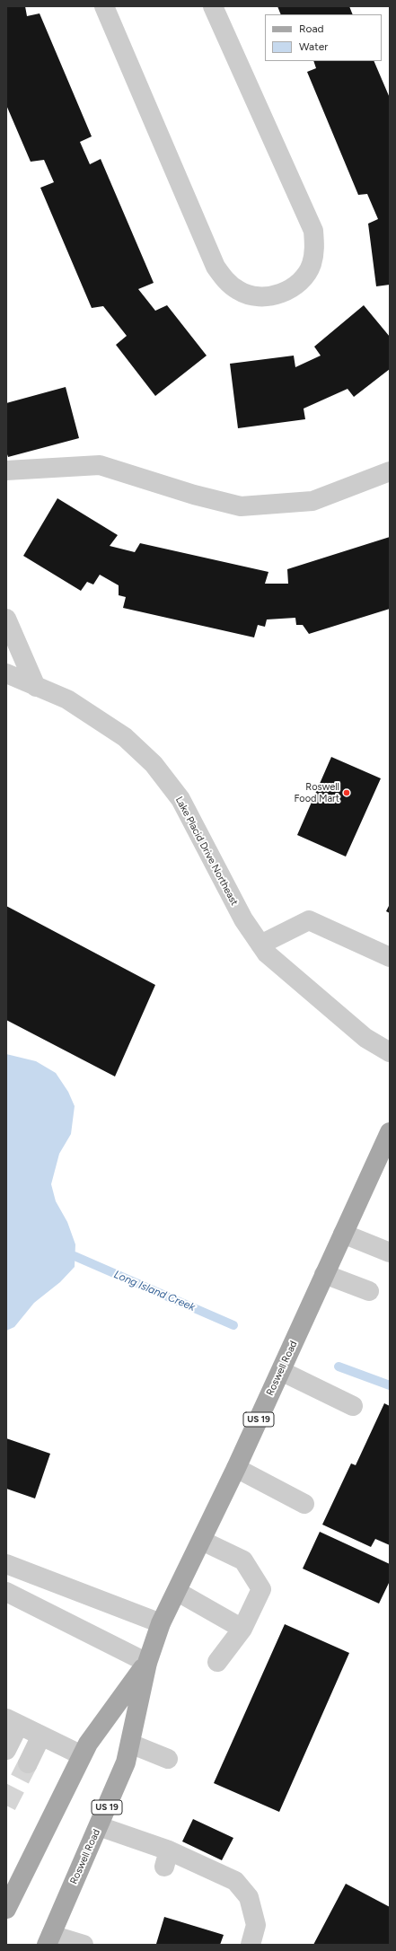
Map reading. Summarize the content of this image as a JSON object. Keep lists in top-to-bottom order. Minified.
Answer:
{"streets":{"main road":["Roswell Road","US 19"],"street":["Lake Placid Drive Northeast"]},"water":["Long Island Creek"],"places":["Roswell Food Mart"],"legend":["Road","Water"]}
